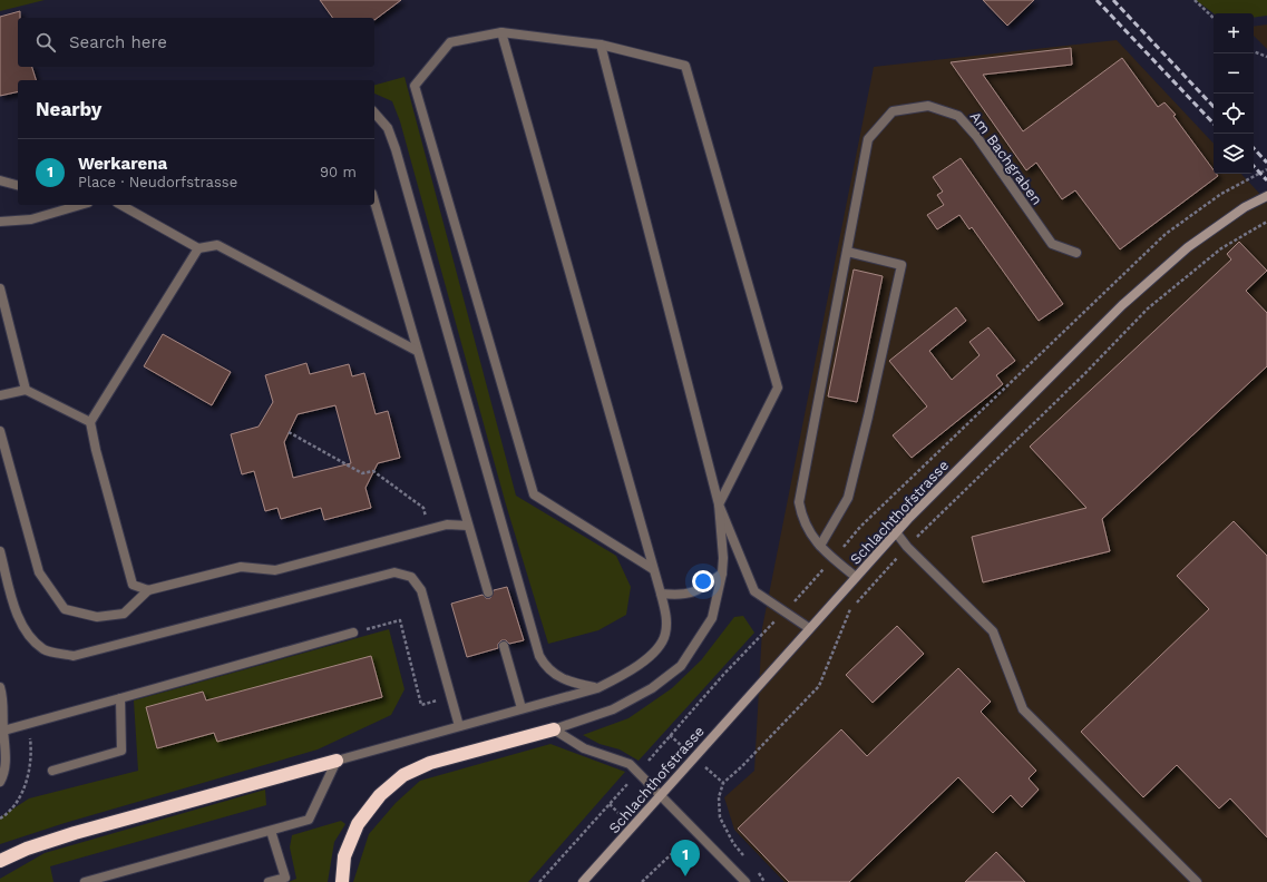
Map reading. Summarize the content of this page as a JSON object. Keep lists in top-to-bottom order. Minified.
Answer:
{"streets":{"main road":["Schlachthofstrasse"],"street":["Am Bachgraben"]},"crossings":[["Am Bachgraben","Schlachthofstrasse"]],"page":{"map_buttons":["+","−"],"search":"Search here","heading":"Nearby","list":[{"mark":"1","name":"Werkarena","note":"Place · Neudorfstrasse","value":"90 m"}],"pins":"1"}}
